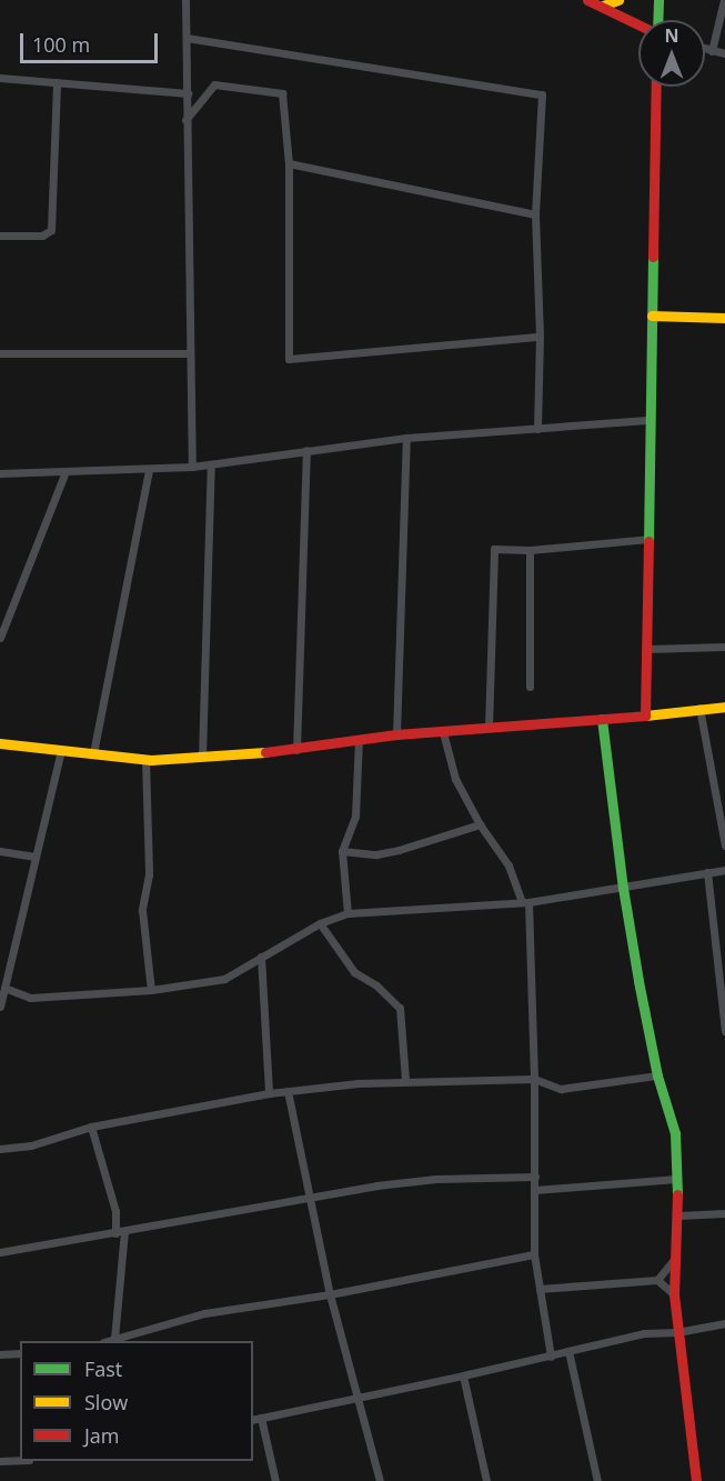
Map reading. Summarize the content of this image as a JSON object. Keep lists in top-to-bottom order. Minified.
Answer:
{"legend":["Fast","Slow","Jam"],"scale_bar":"100 m","north":"top"}
